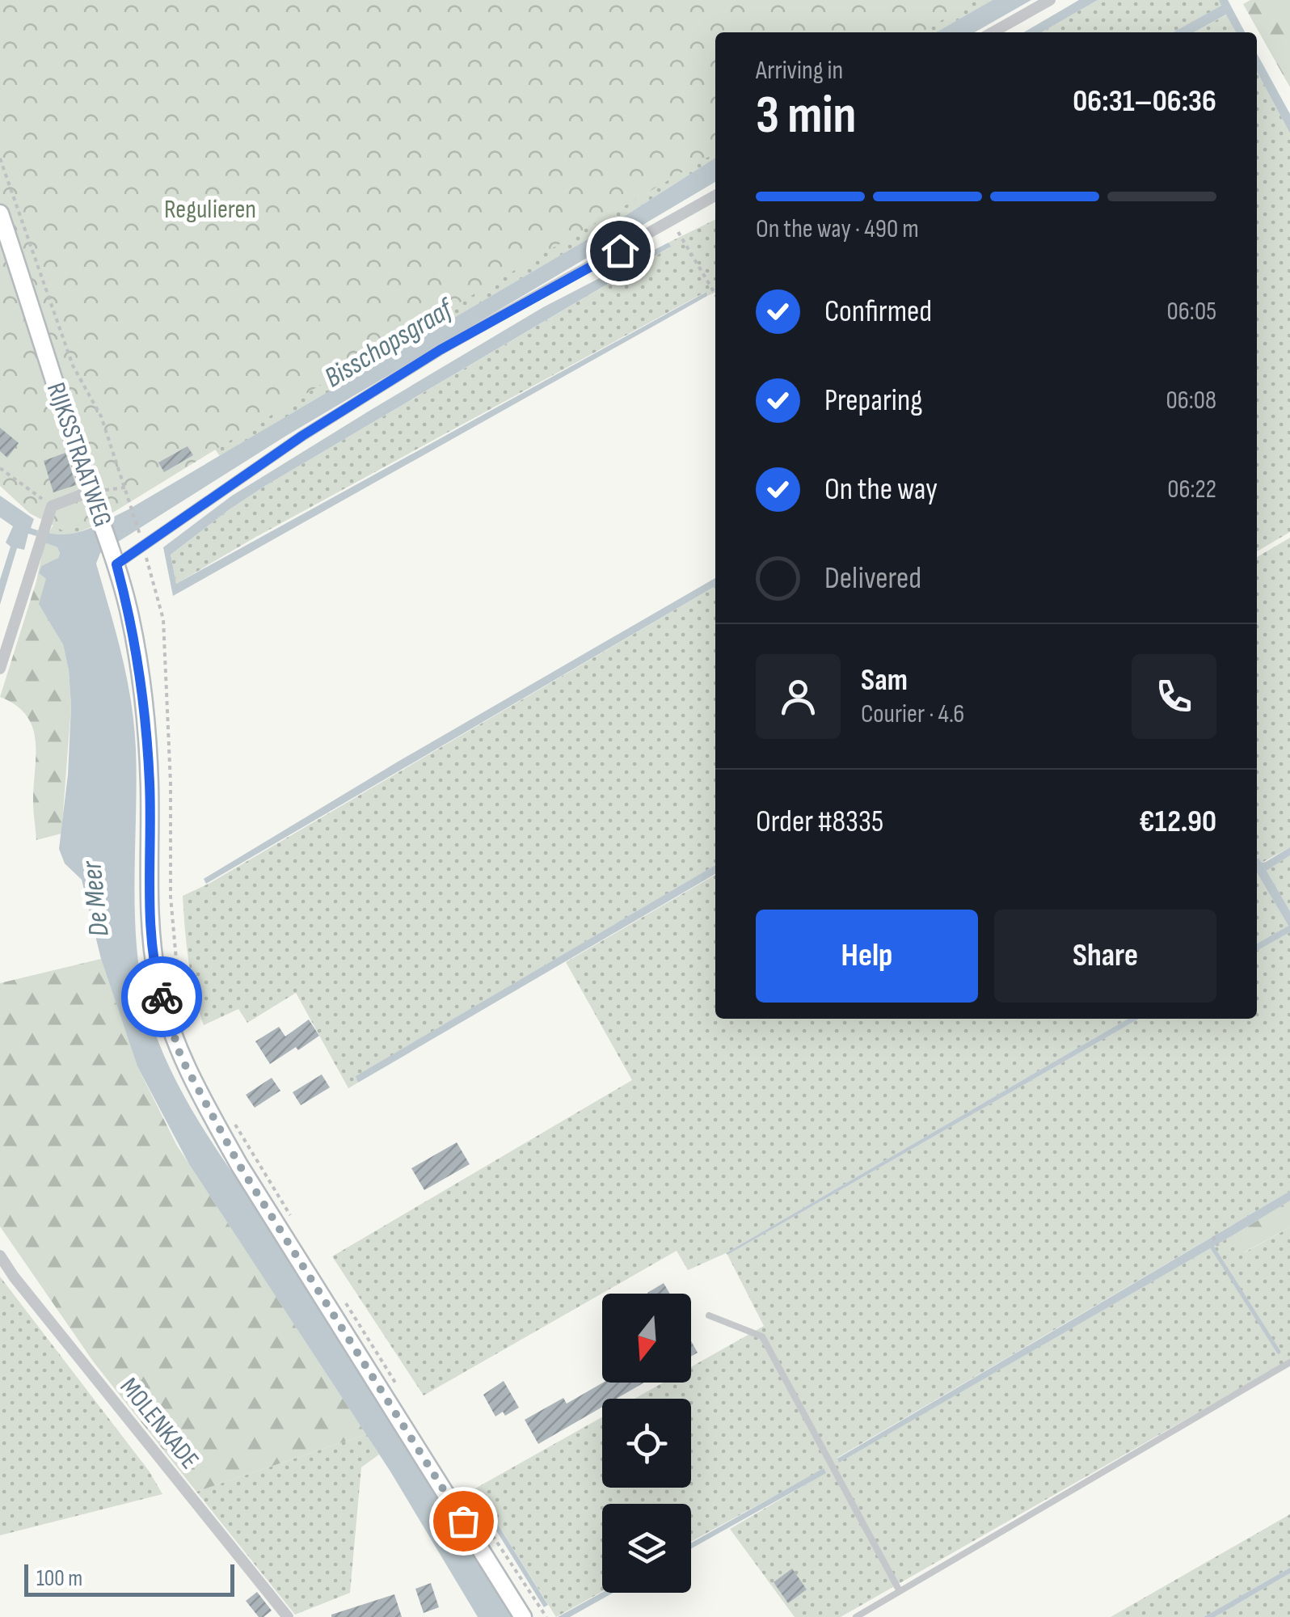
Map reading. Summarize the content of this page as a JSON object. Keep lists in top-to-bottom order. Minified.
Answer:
{"streets":{"main road":["RIJKSSTRAATWEG"],"street":["MOLENKADE"]},"water":["Bisschopsgraaf","De Meer"],"parks":["Regulieren"],"scale_bar":"100 m","north":"bottom","page":{"heading":["3 min","Arriving in","06:31–06:36"],"panel":["Sam","Courier · 4.6","Order #8335","€12.90"],"bar":"On the way · 490 m","list":[["Confirmed","06:05"],["Preparing","06:08"],["On the way","06:22"],"Delivered"],"buttons":["Help","Share"],"scale":"100 m"}}
